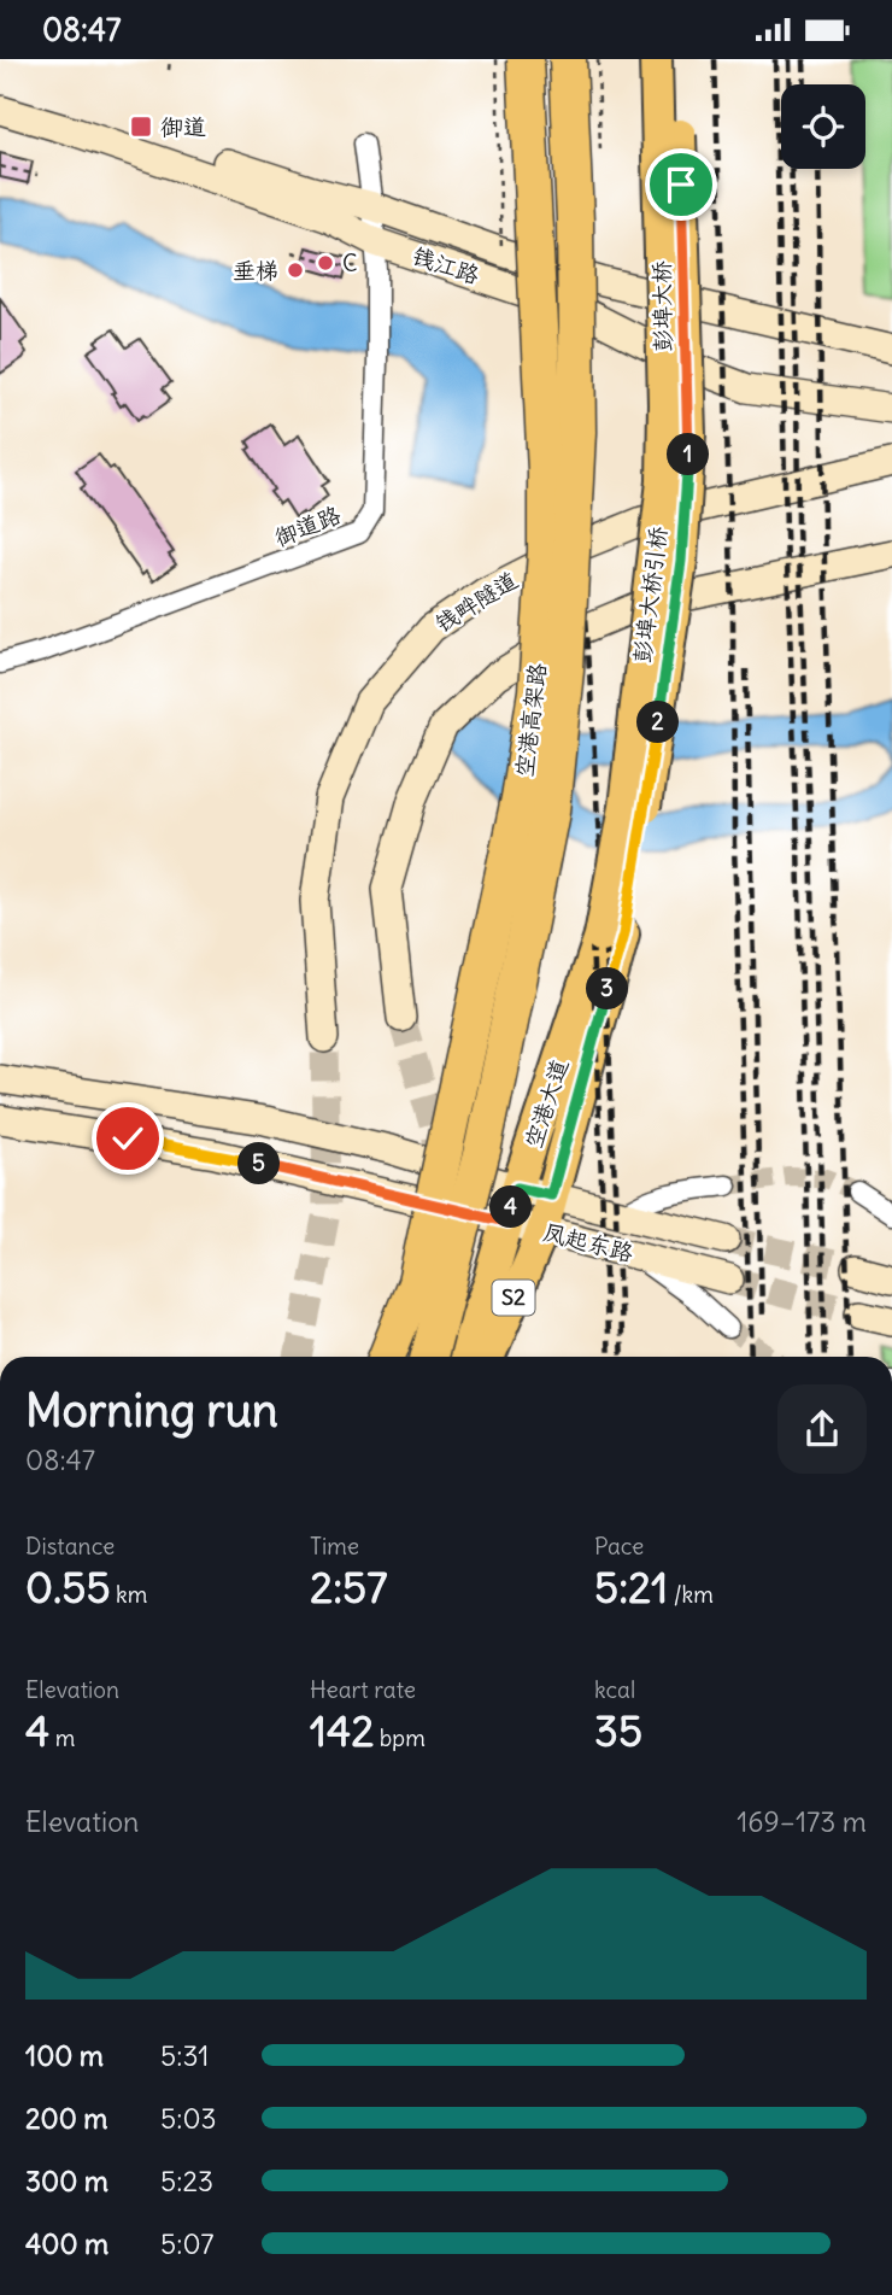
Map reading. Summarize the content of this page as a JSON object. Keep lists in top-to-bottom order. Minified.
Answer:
{"streets":{"highway":["空港高架路"],"main road":["钱江路","彭埠大桥","彭埠大桥引桥","钱畔隧道","空港大道","凤起东路","S2"],"street":["御道路"]},"crossings":[["钱江路","御道路"],["彭埠大桥","彭埠大桥引桥"],["彭埠大桥","空港大道"],["彭埠大桥引桥","空港大道"],["空港大道","凤起东路"]],"places":{"transit":["御道"],"other":["C","垂梯"]},"page":{"status":"08:47","pins":["1","2","3","5","4"],"heading":["Morning run","08:47"],"stats":[["Distance","0.55 km"],["Time","2:57"],["Pace","5:21 /km"],["Elevation","4 m"],["Heart rate","142 bpm"],["kcal","35"]],"chart":["Elevation","169–173 m"],"list":[{"name":"100 m","note":"5:31"},{"name":"200 m","note":"5:03"},{"name":"300 m","note":"5:23"},{"name":"400 m","note":"5:07"}]}}
